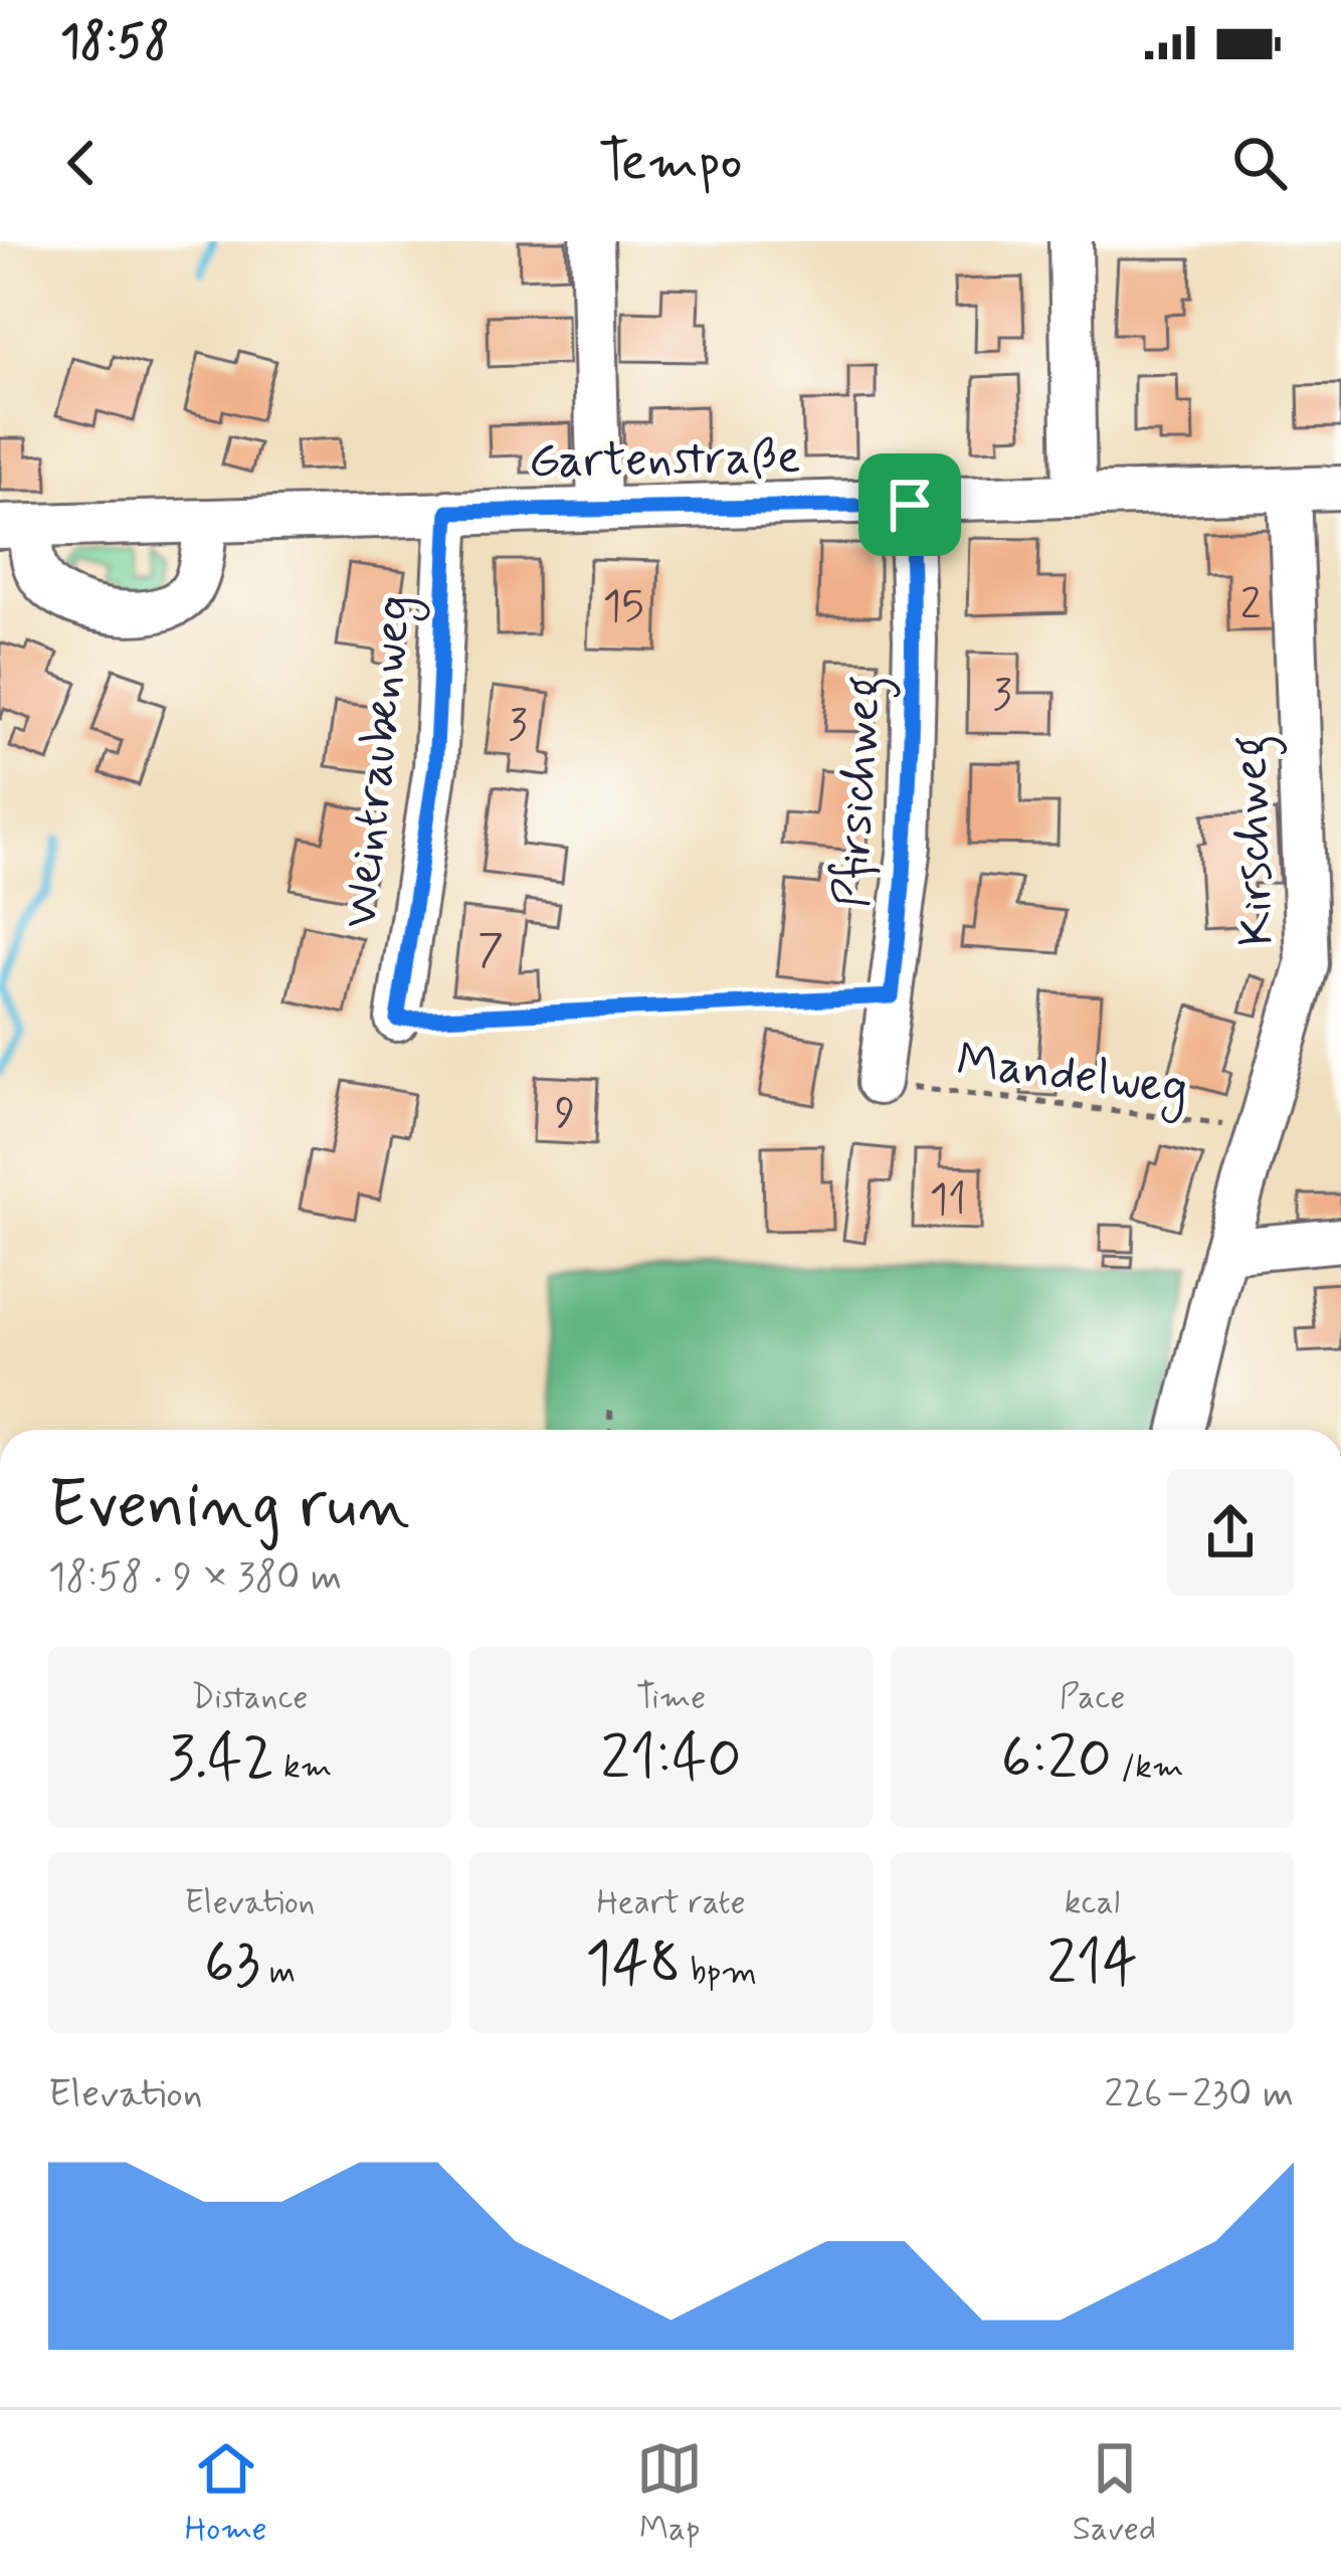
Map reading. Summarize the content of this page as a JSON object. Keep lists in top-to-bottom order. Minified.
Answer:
{"streets":{"street":["Gartenstraße","Weintraubenweg","Pfirsichweg","Kirschweg"],"path":["Mandelweg"]},"crossings":[["Gartenstraße","Weintraubenweg"],["Gartenstraße","Pfirsichweg"],["Gartenstraße","Kirschweg"],["Pfirsichweg","Mandelweg"],["Kirschweg","Mandelweg"]],"house_numbers":["2","15","3","3","7","9","11"],"page":{"status":"18:58","header":"Tempo","heading":["Evening run","18:58 · 9 × 380 m"],"stats":[["Distance","3.42 km"],["Time","21:40"],["Pace","6:20 /km"],["Elevation","63 m"],["Heart rate","148 bpm"],["kcal","214"]],"chart":["Elevation","226–230 m"],"tabs":["Home","Map","Saved"]}}
